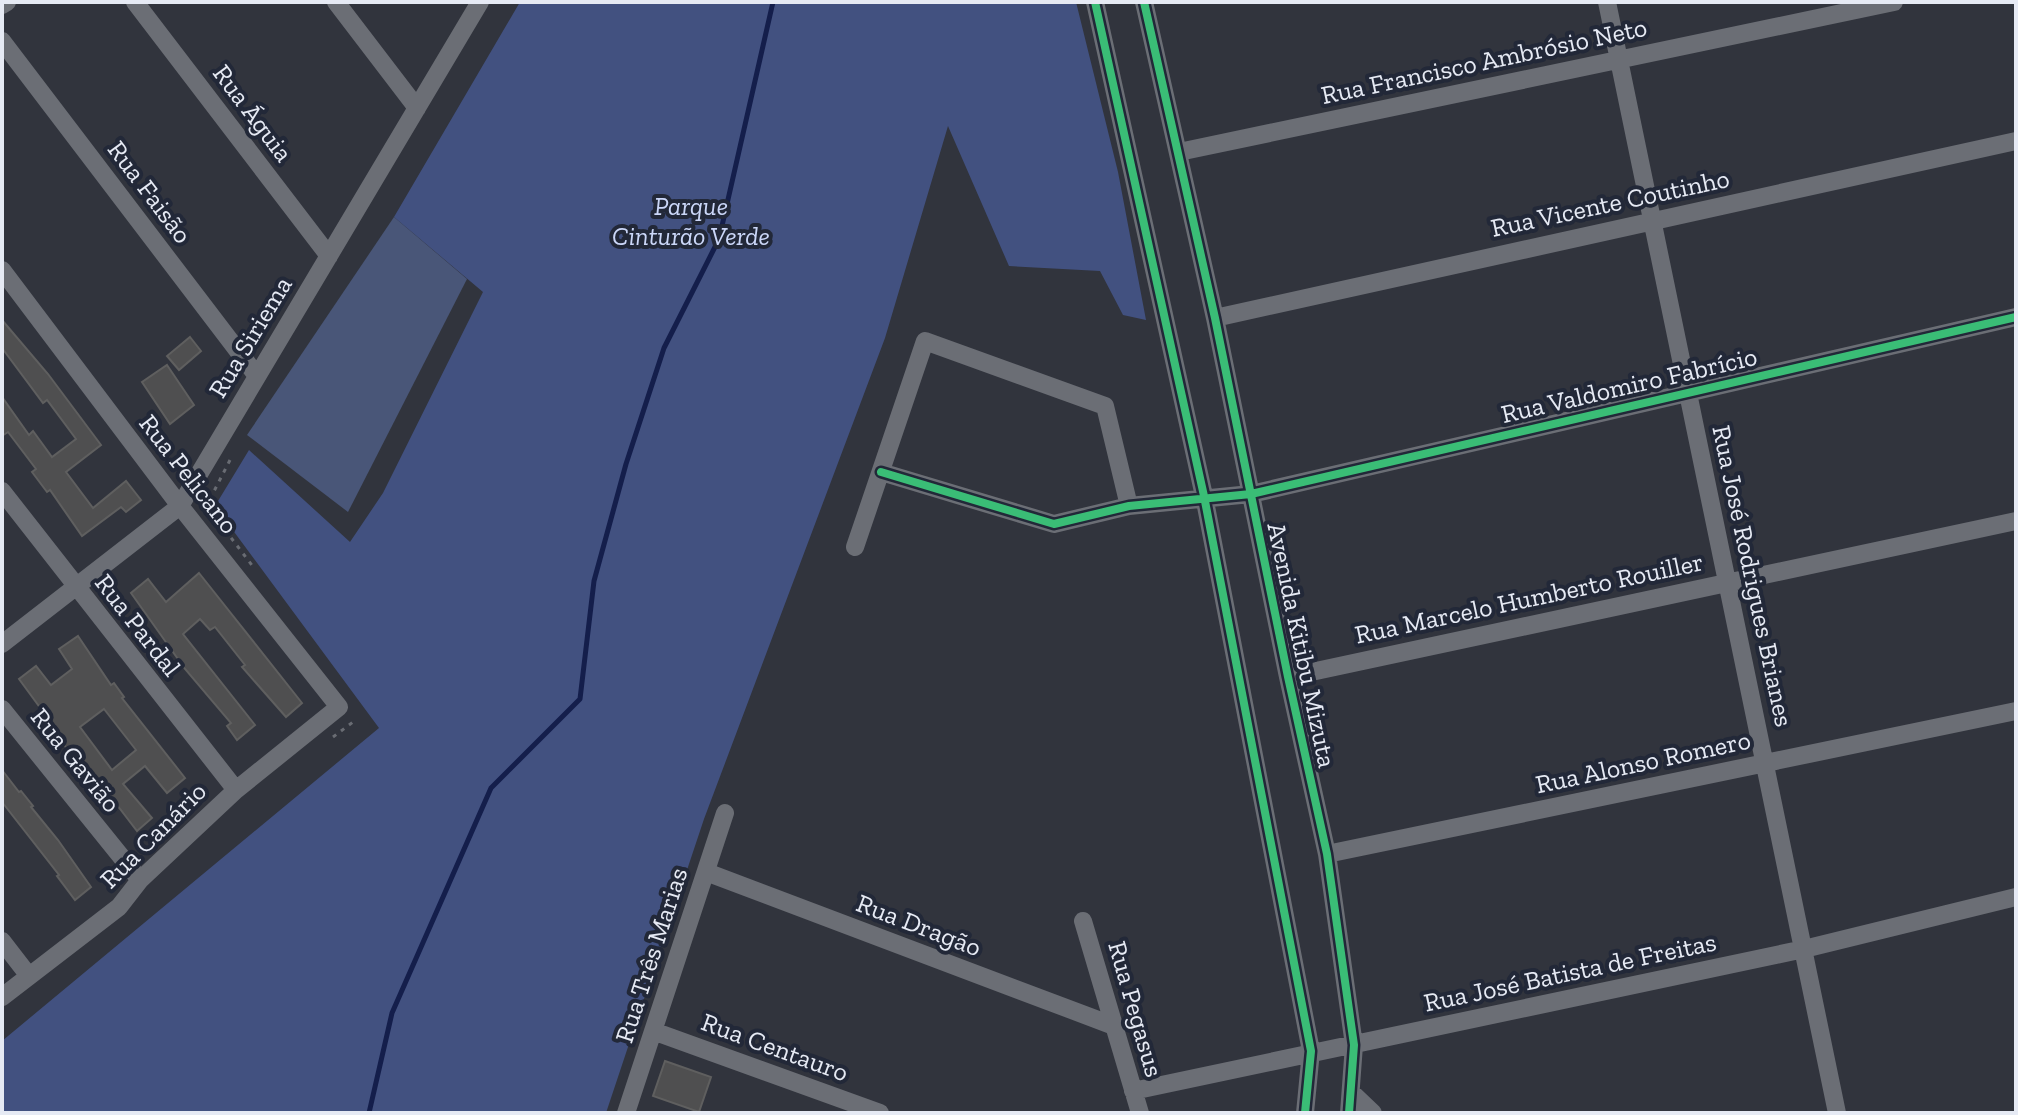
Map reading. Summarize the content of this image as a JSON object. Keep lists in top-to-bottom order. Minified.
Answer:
{"streets":{"street":["Rua Francisco Ambrósio Neto","Rua Águia","Rua Faisão","Rua Vicente Coutinho","Rua Siriema","Rua Valdomiro Fabrício","Rua Pelicano","Rua José Rodrigues Brianes","Rua Marcelo Humberto Rouiller","Rua Pardal","Avenida Kitibu Mizuta","Rua Gavião","Rua Alonso Romero","Rua Canário","Rua Dragão","Rua Três Marias","Rua José Batista de Freitas","Rua Pegasus","Rua Centauro"]},"crossings":[["Rua Francisco Ambrósio Neto","Rua José Rodrigues Brianes"],["Rua Francisco Ambrósio Neto","Avenida Kitibu Mizuta"],["Rua Águia","Rua Siriema"],["Rua Faisão","Rua Siriema"],["Rua Vicente Coutinho","Rua José Rodrigues Brianes"],["Rua Vicente Coutinho","Avenida Kitibu Mizuta"],["Rua Siriema","Rua Pelicano"],["Rua Siriema","Rua Pardal"],["Rua Valdomiro Fabrício","Rua José Rodrigues Brianes"],["Rua Valdomiro Fabrício","Avenida Kitibu Mizuta"],["Rua Pelicano","Rua Canário"],["Rua José Rodrigues Brianes","Rua Marcelo Humberto Rouiller"],["Rua José Rodrigues Brianes","Rua Alonso Romero"],["Rua José Rodrigues Brianes","Rua José Batista de Freitas"],["Rua Marcelo Humberto Rouiller","Avenida Kitibu Mizuta"],["Rua Pardal","Rua Canário"],["Avenida Kitibu Mizuta","Rua Alonso Romero"],["Avenida Kitibu Mizuta","Rua José Batista de Freitas"],["Rua Gavião","Rua Canário"],["Rua Dragão","Rua Três Marias"],["Rua Dragão","Rua Pegasus"],["Rua Três Marias","Rua Centauro"],["Rua José Batista de Freitas","Rua Pegasus"]],"parks":["Parque Cinturão Verde"]}
